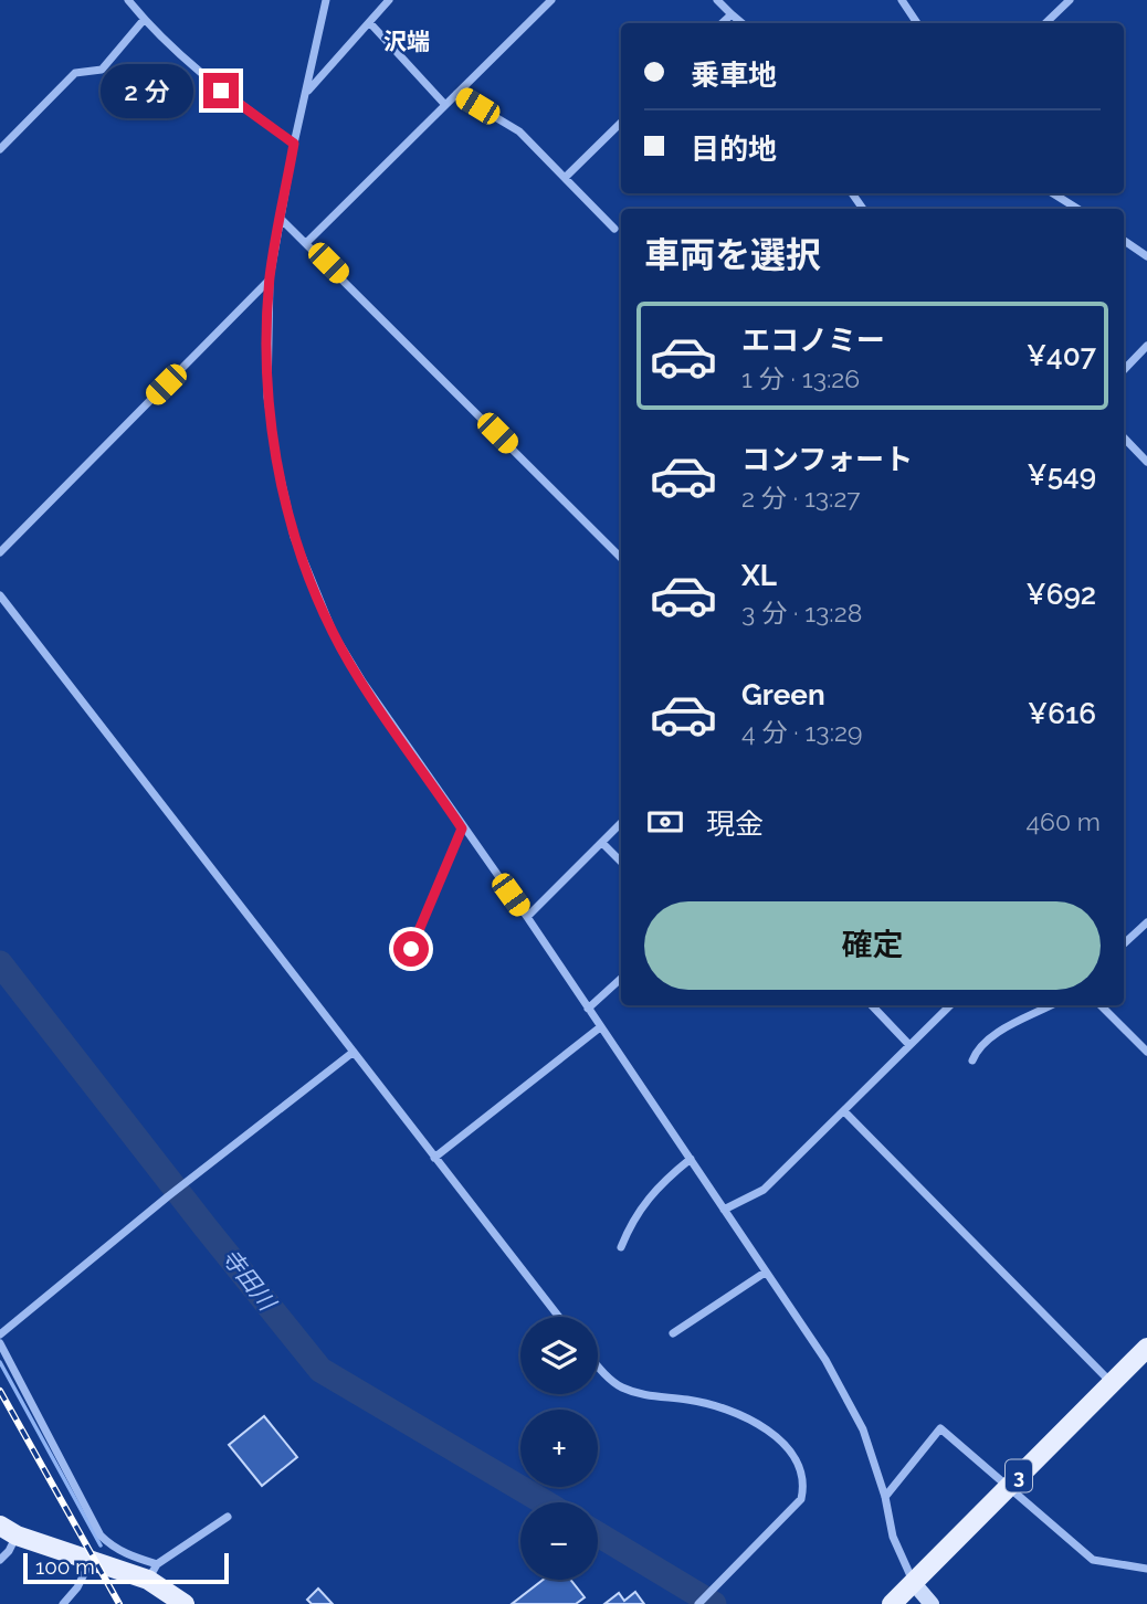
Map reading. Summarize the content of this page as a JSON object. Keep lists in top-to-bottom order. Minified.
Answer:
{"streets":{"main road":["3"]},"districts":["沢端"],"water":["寺田川"],"scale_bar":"100 m","page":{"banner":["乗車地","目的地"],"bubble":"2 分","heading":"車両を選択","list":[{"name":"エコノミー","note":"1 分 · 13:26","value":"¥407"},{"name":"コンフォート","note":"2 分 · 13:27","value":"¥549"},{"name":"XL","note":"3 分 · 13:28","value":"¥692"},{"name":"Green","note":"4 分 · 13:29","value":"¥616"}],"pay":["現金","460 m"],"buttons":"確定","map_buttons":["+","−"],"scale":"100 m"}}
